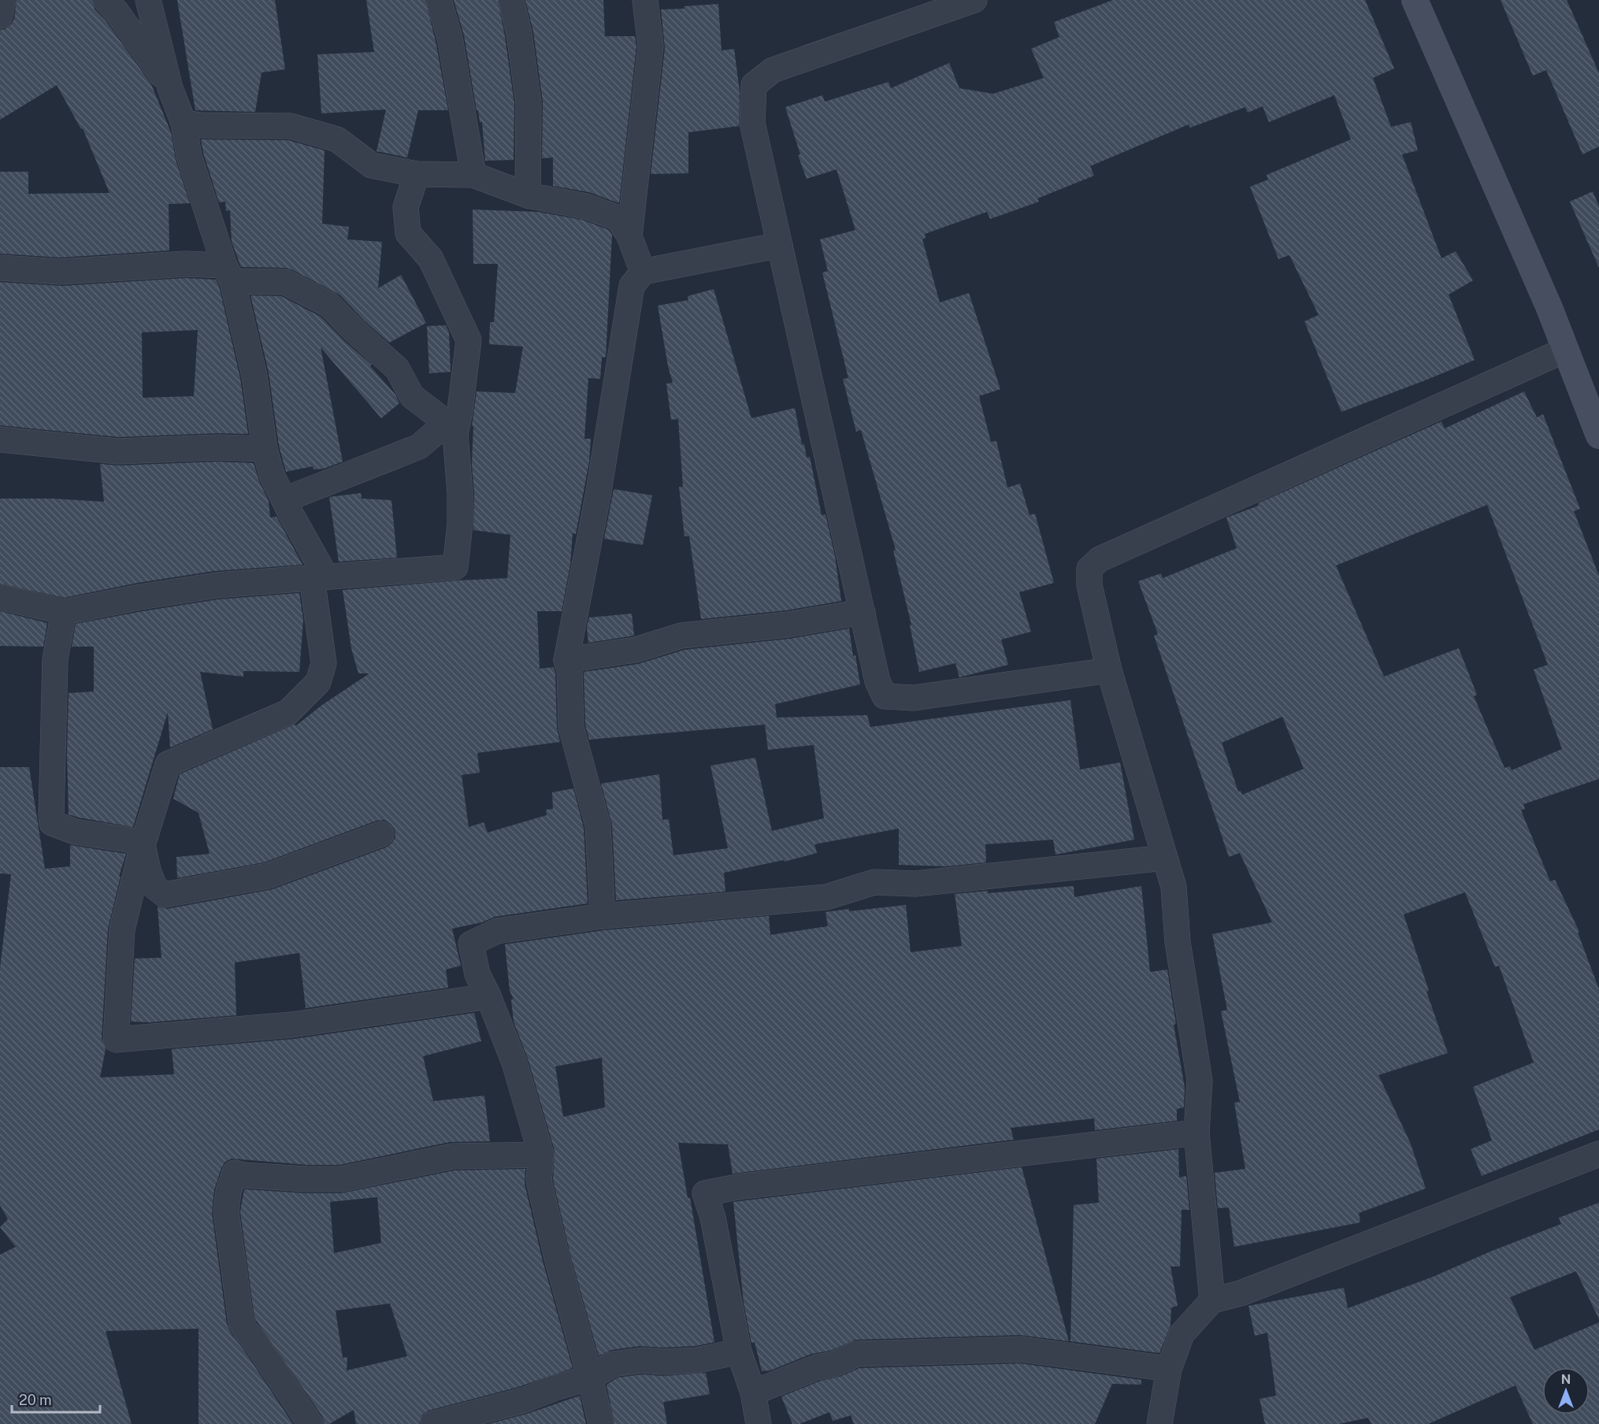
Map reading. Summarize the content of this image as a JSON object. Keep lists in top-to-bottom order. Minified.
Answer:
{"scale_bar":"20 m","north":"top"}
